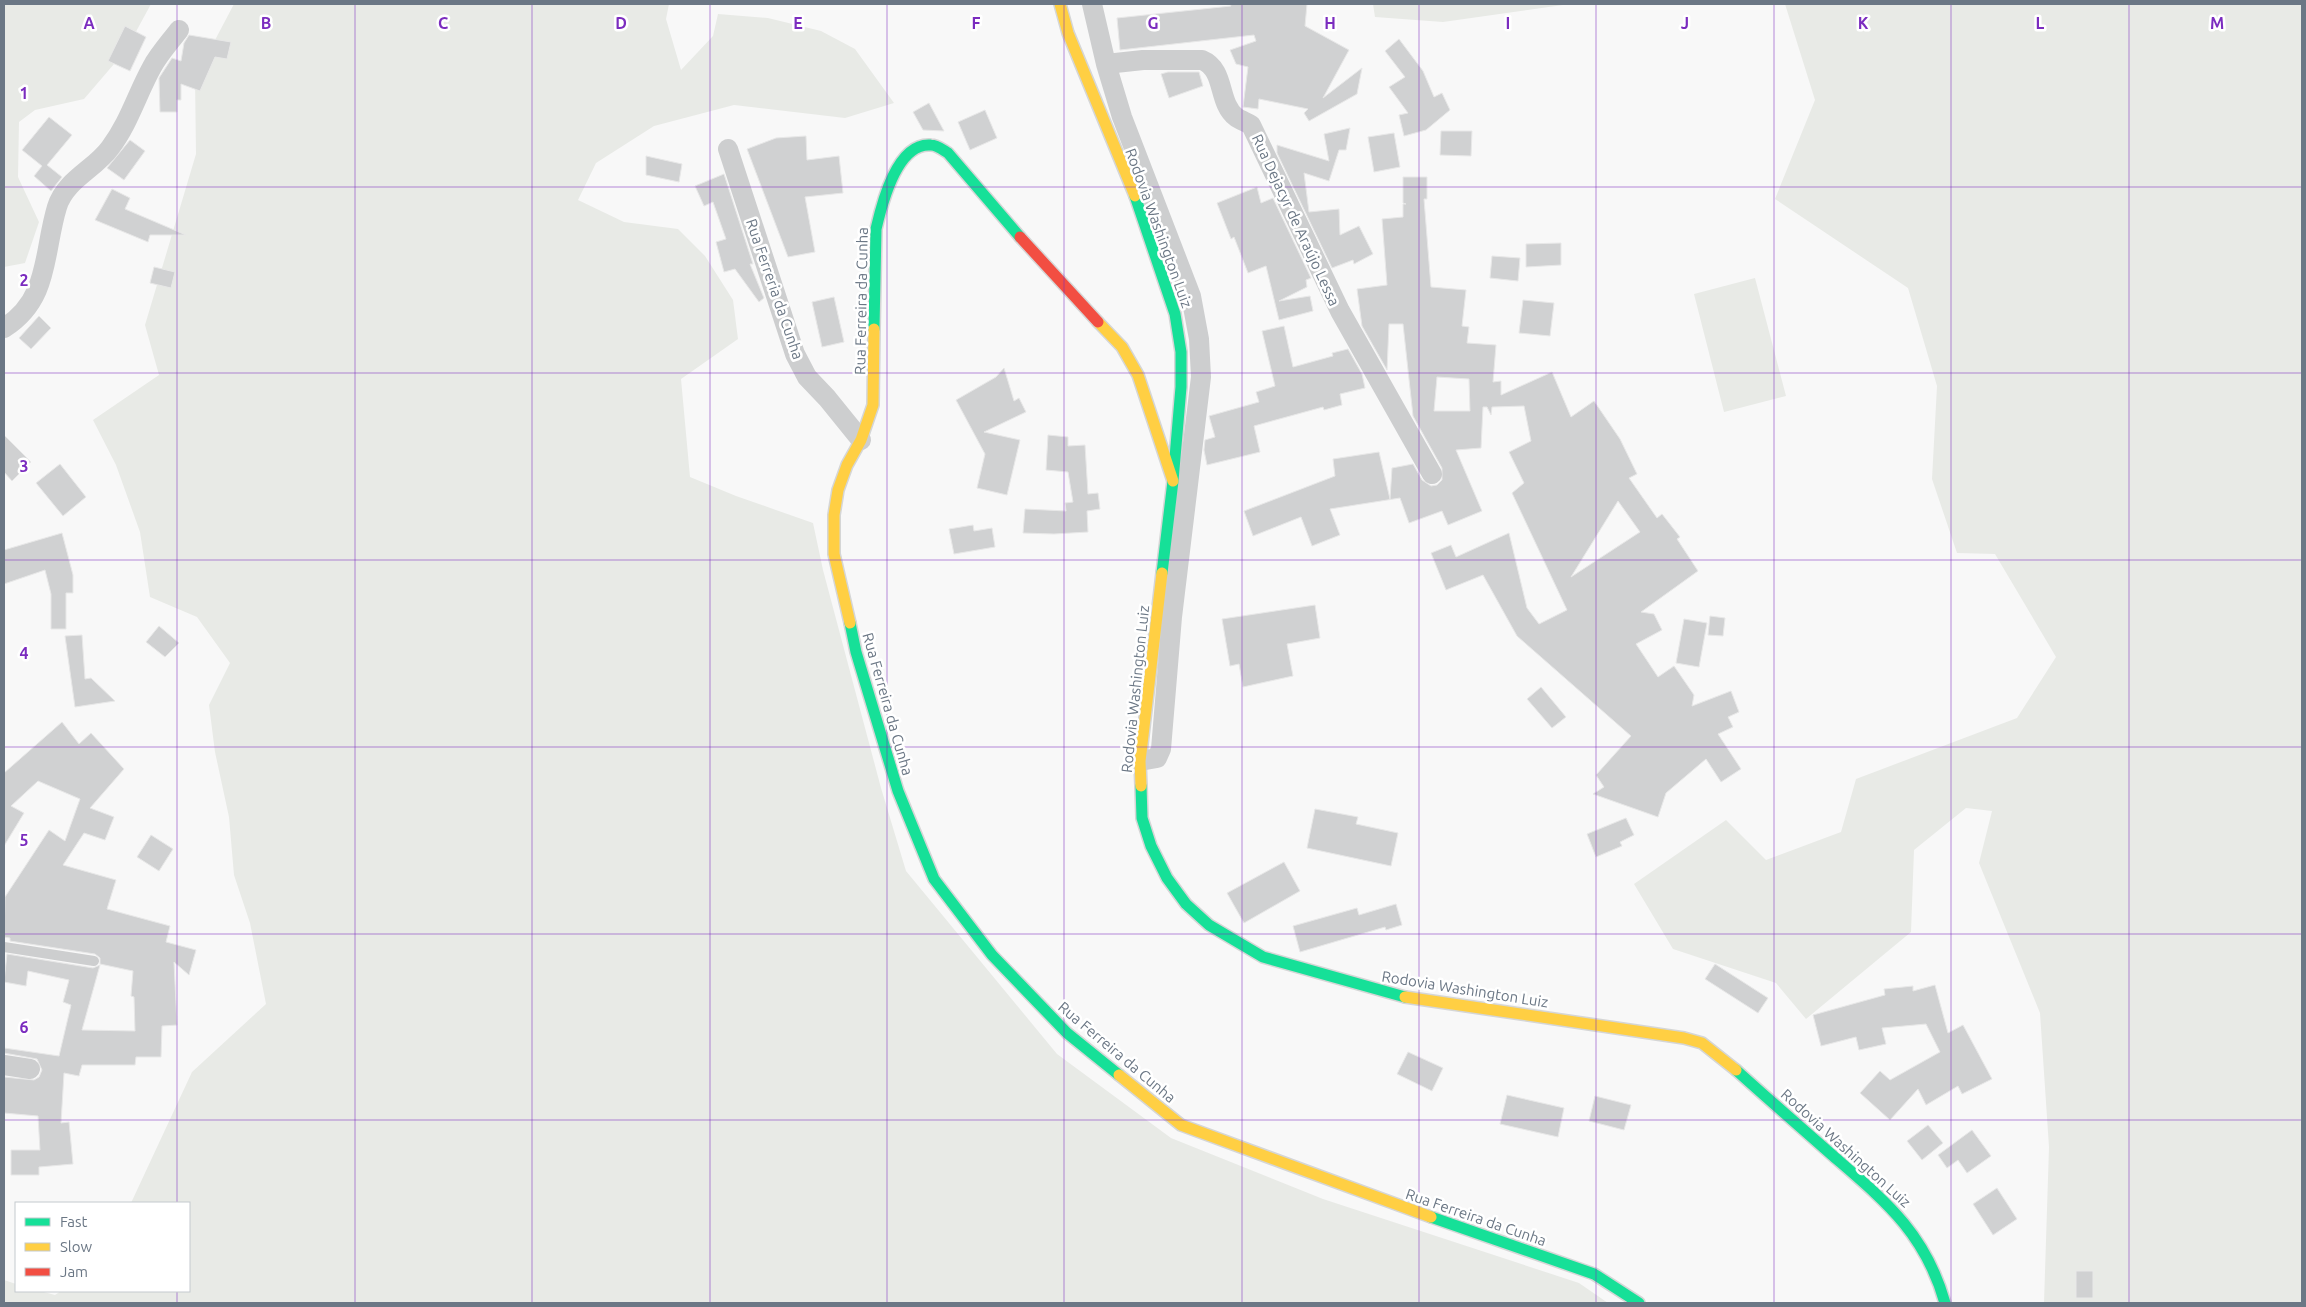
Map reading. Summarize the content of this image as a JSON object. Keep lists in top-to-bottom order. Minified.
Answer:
{"streets":{"main road":["Rodovia Washington Luiz","Rua Ferreira da Cunha"],"street":["Rua Dejacyr de Araújo Lessa","Rua Ferreria da Cunha"]},"crossings":[["Rodovia Washington Luiz","Rua Ferreira da Cunha"],["Rua Ferreria da Cunha","Rua Ferreira da Cunha"]],"legend":["Fast","Slow","Jam"],"grid":{"columns":["A","B","C","D","E","F","G","H","I","J","K","L","M"],"rows":["1","2","3","4","5","6"]}}
